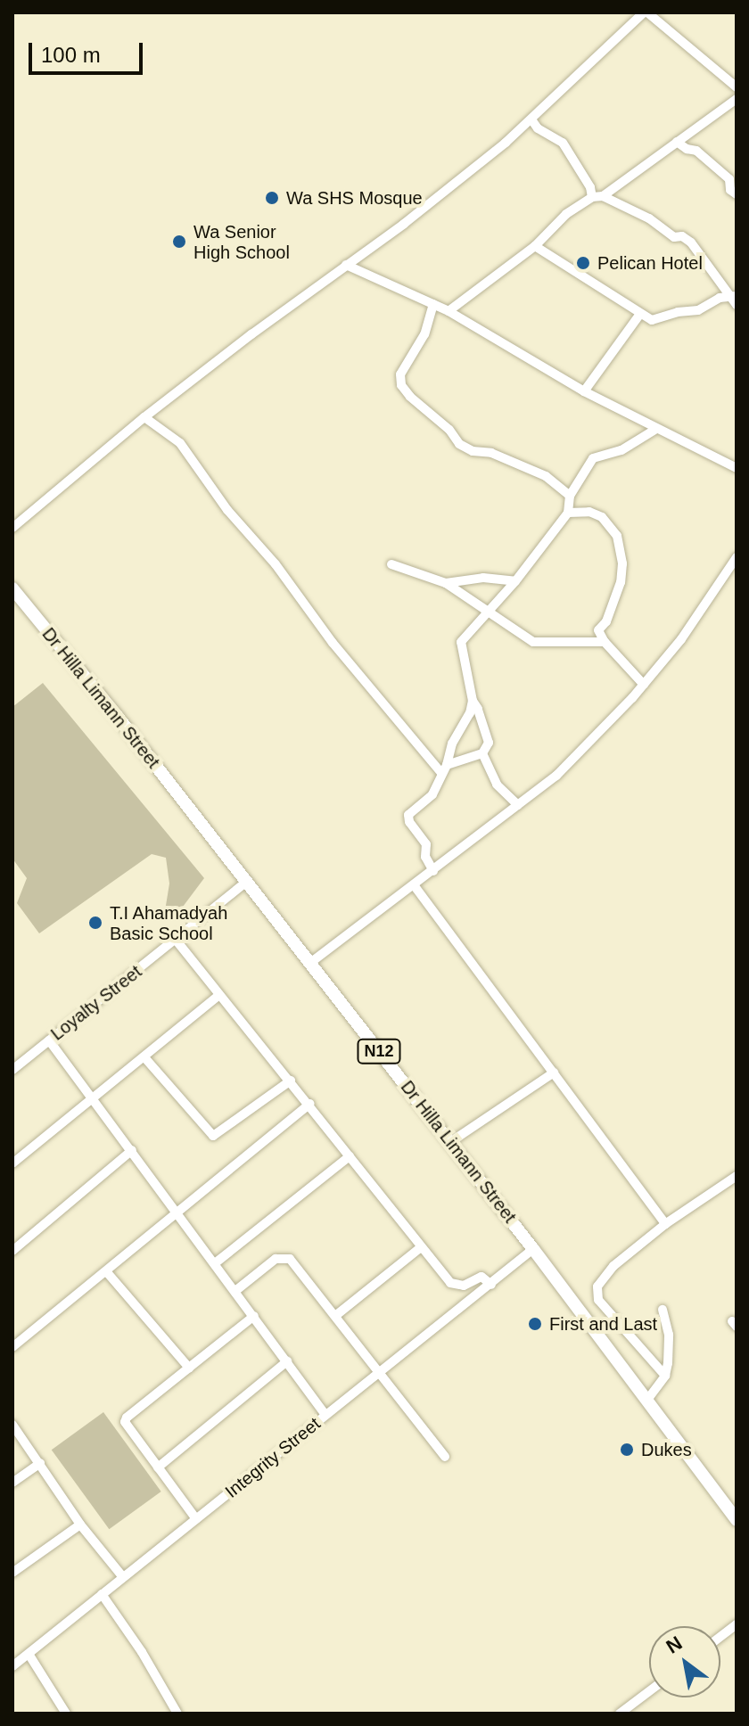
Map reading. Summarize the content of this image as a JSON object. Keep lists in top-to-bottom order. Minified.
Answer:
{"streets":{"highway":["Dr Hilla Limann Street","N12"],"street":["Loyalty Street","Integrity Street"]},"crossings":[["Dr Hilla Limann Street","Loyalty Street"],["Dr Hilla Limann Street","Integrity Street"]],"places":["Wa SHS Mosque","Wa Senior High School","Pelican Hotel","T.I Ahamadyah Basic School","First and Last","Dukes"],"scale_bar":"100 m","north":"top left"}
